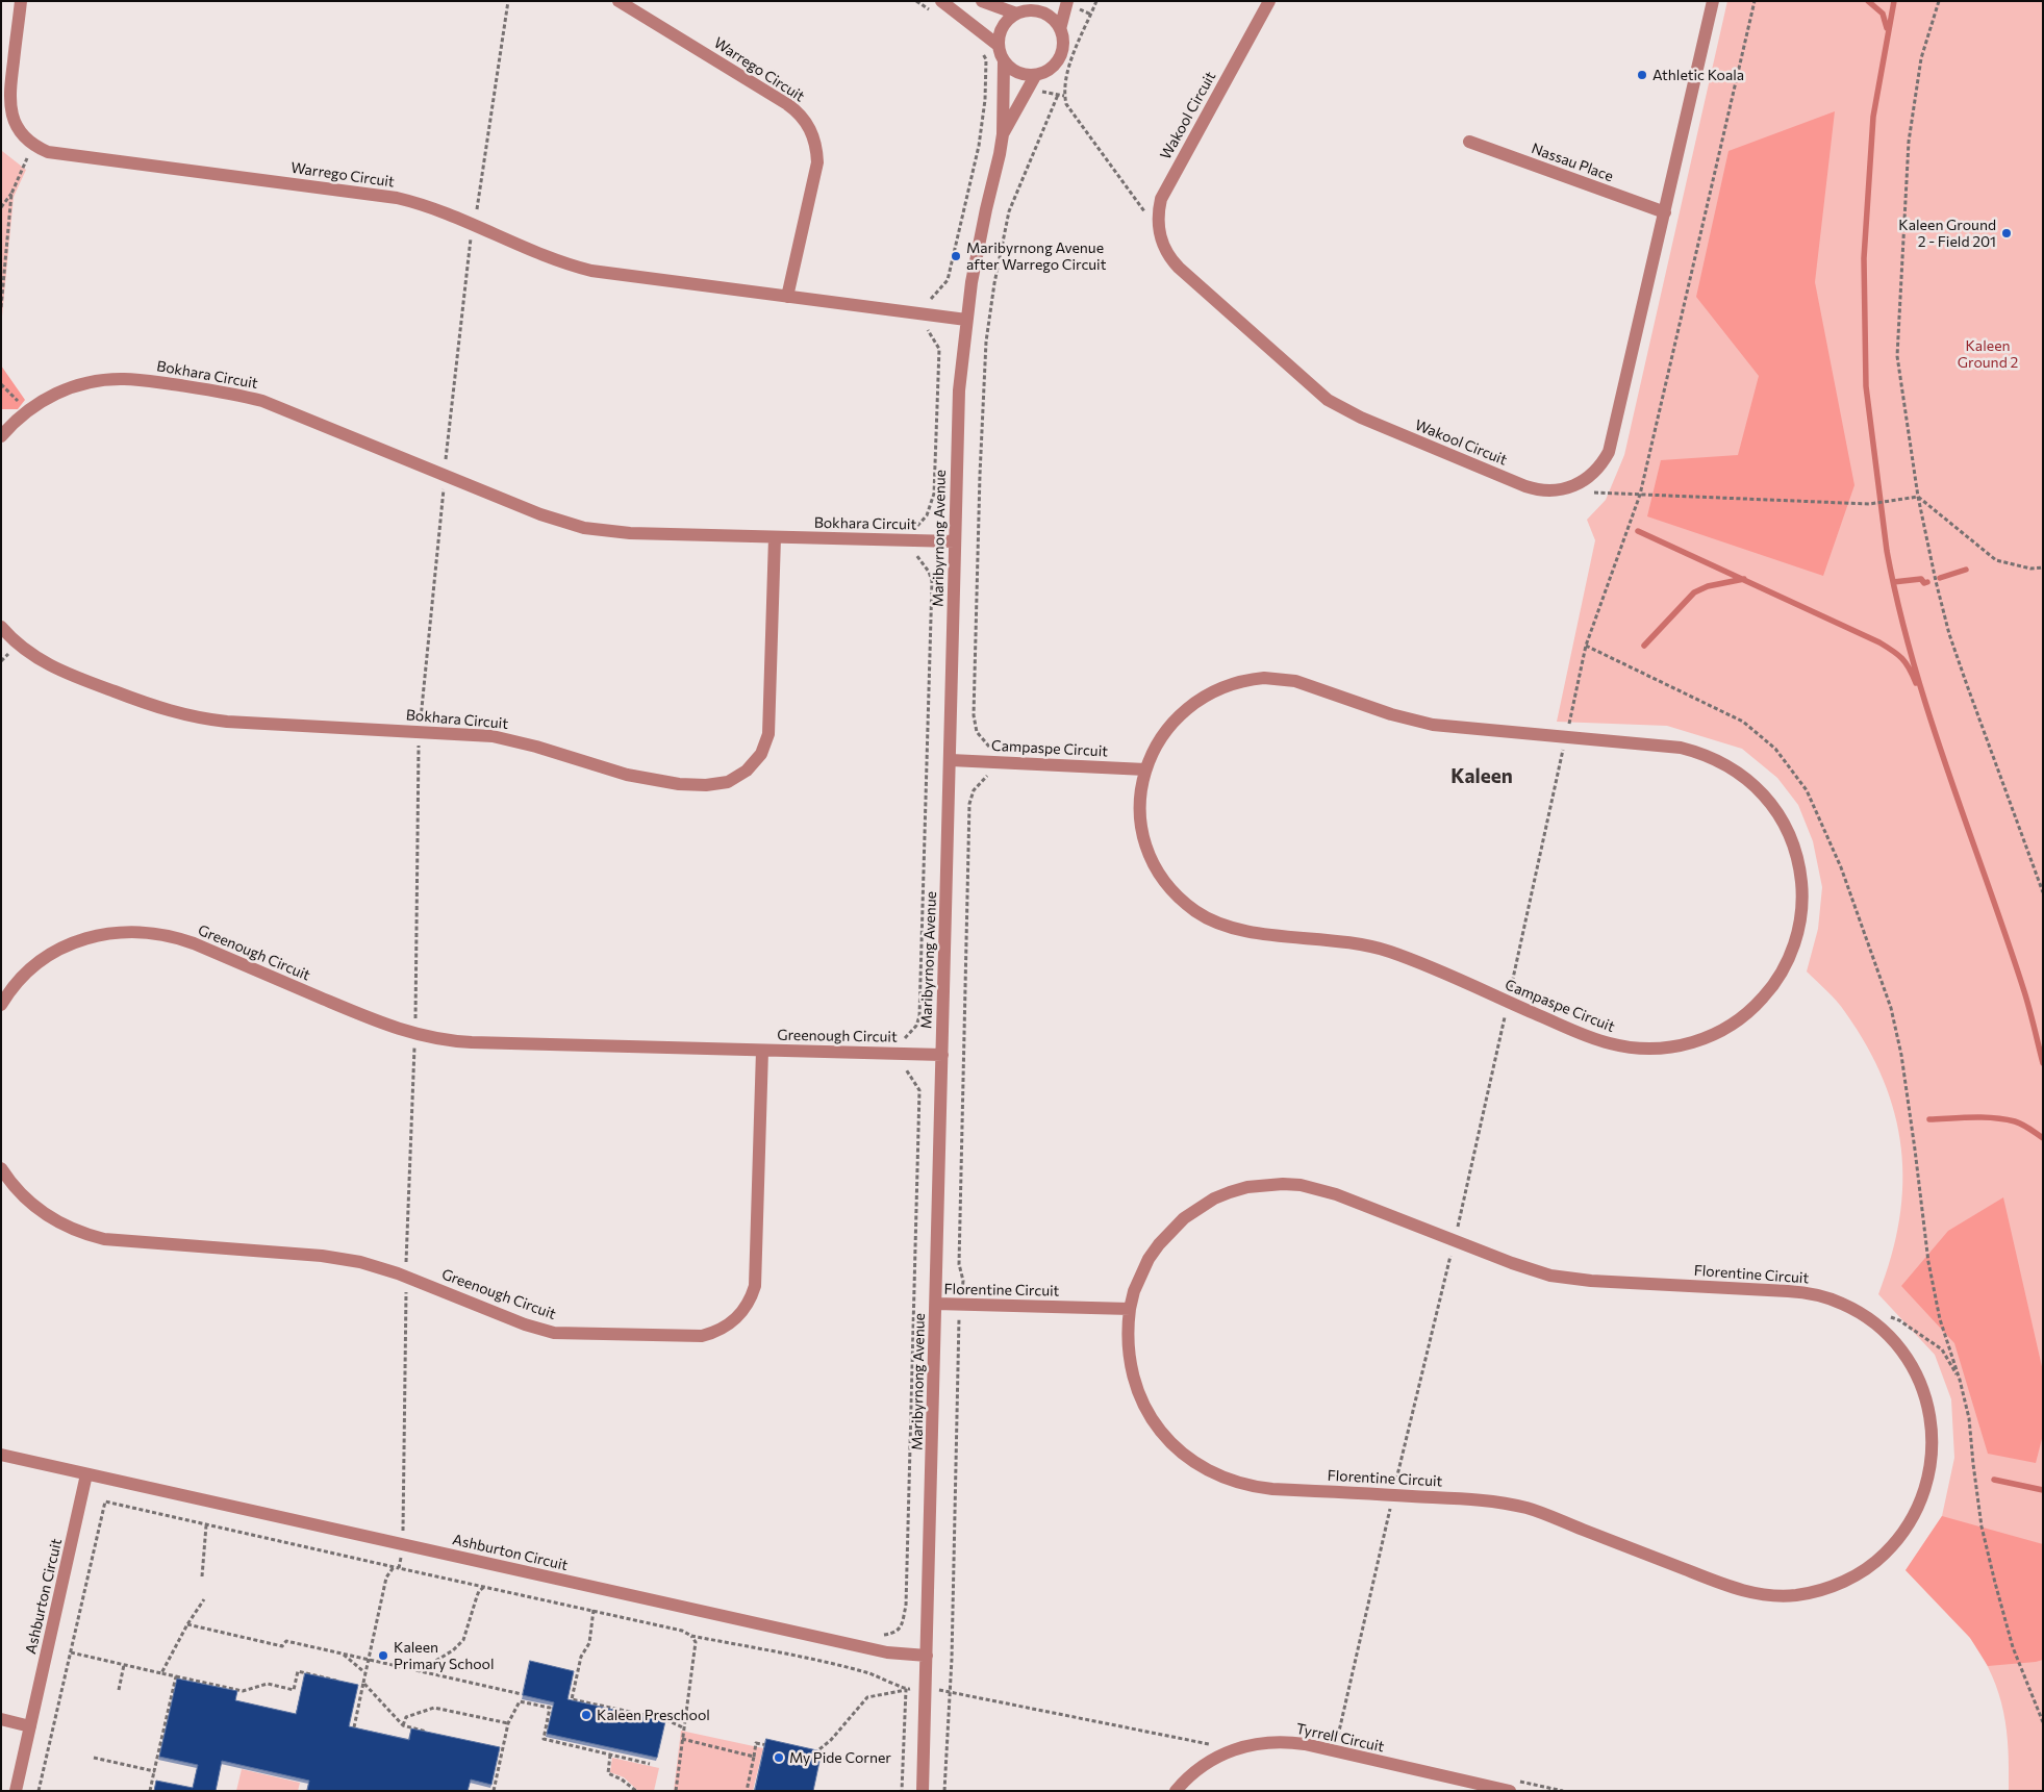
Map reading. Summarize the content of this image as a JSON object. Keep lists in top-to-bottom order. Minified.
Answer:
{"streets":{"street":["Warrego Circuit","Wakool Circuit","Nassau Place","Bokhara Circuit","Maribyrnong Avenue","Campaspe Circuit","Greenough Circuit","Florentine Circuit","Ashburton Circuit","Tyrrell Circuit"]},"crossings":[["Warrego Circuit","Maribyrnong Avenue"],["Wakool Circuit","Nassau Place"],["Bokhara Circuit","Maribyrnong Avenue"],["Maribyrnong Avenue","Campaspe Circuit"],["Maribyrnong Avenue","Greenough Circuit"],["Maribyrnong Avenue","Florentine Circuit"],["Maribyrnong Avenue","Ashburton Circuit"]],"districts":["Kaleen"],"parks":["Kaleen Ground 2"],"places":["Athletic Koala","Kaleen Ground 2 - Field 201","Maribyrnong Avenue after Warrego Circuit","Kaleen Primary School","Kaleen Preschool","My Pide Corner"]}
